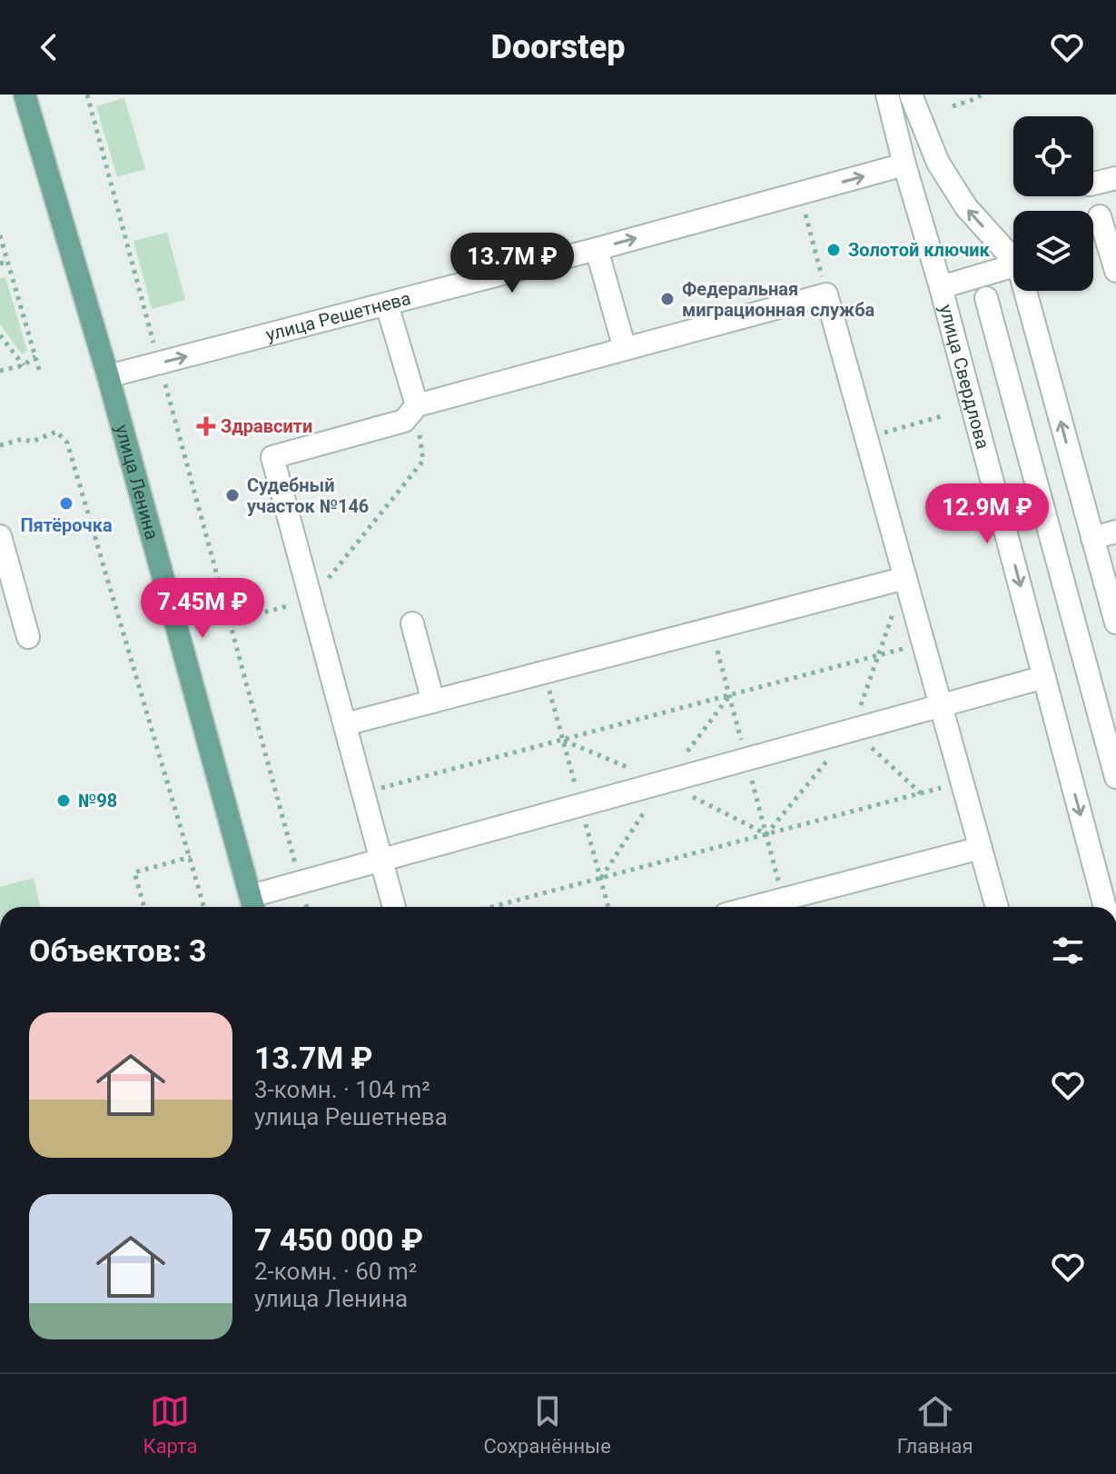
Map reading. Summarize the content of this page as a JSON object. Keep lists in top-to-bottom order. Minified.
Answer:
{"streets":{"main road":["улица Ленина"],"street":["улица Решетнева","улица Свердлова"]},"crossings":[["улица Решетнева","улица Свердлова"],["улица Решетнева","улица Ленина"]],"places":{"other":["Золотой ключик","Федеральная миграционная служба","Судебный участок №146","Пятёрочка","№98"],"health":["Здравсити"]},"page":{"header":"Doorstep","price":["13.7M ₽","12.9M ₽","7.45M ₽"],"heading":"Объектов: 3","list":[{"name":"13.7M ₽","note":"3-комн. · 104 m² · улица Решетнева"},{"name":"7 450 000 ₽","note":"2-комн. · 60 m² · улица Ленина"}],"tabs":["Карта","Сохранённые","Главная"]}}
